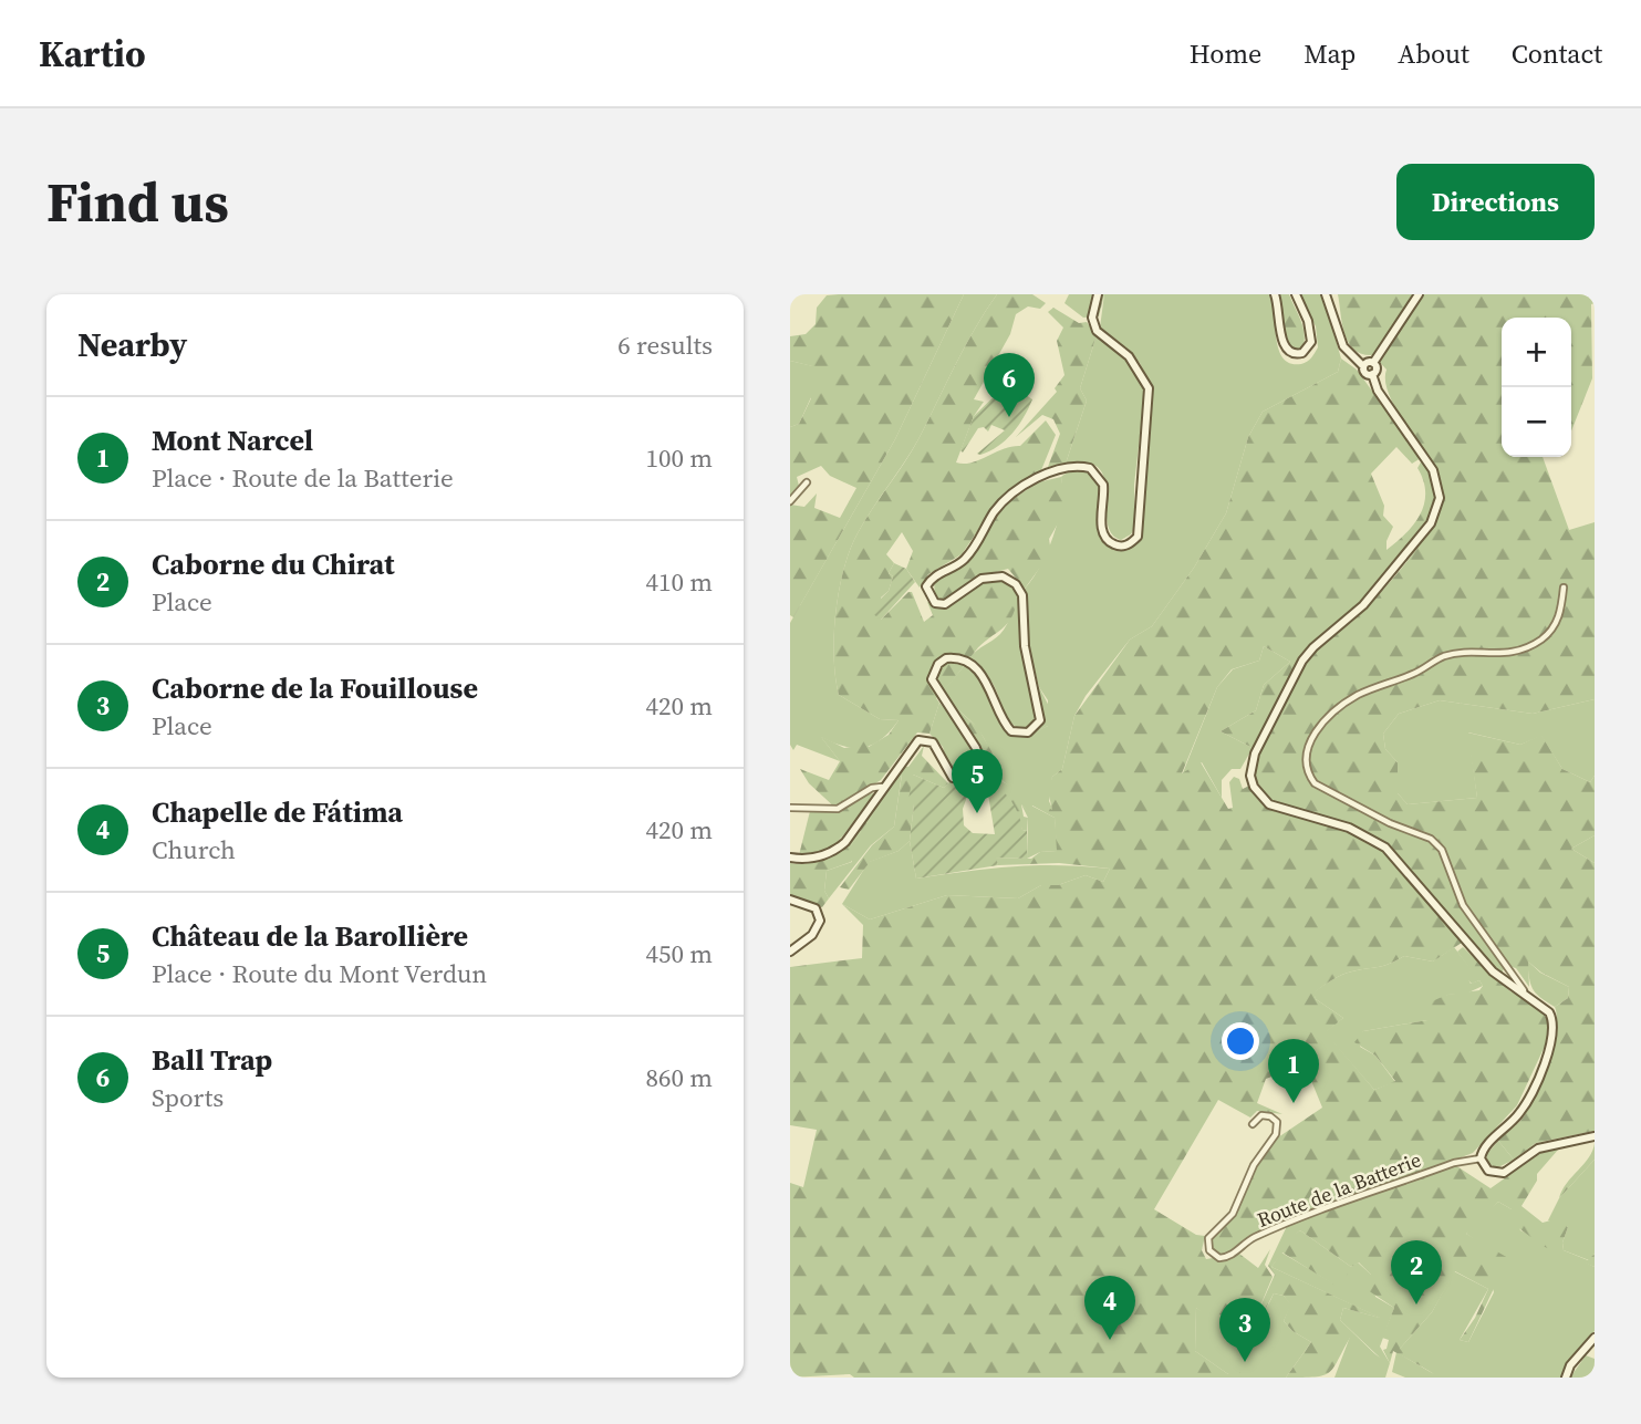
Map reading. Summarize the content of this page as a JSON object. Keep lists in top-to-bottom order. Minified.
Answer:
{"streets":{"street":["Route de la Batterie"]},"page":{"header":"Kartio","nav":["Home","Map","About","Contact"],"buttons":"Directions","title":"Find us","heading":["Nearby","6 results"],"map_buttons":["+","−"],"pins":["6","5","1","2","4","3"],"list":[{"mark":"1","name":"Mont Narcel","note":"Place · Route de la Batterie","value":"100 m"},{"mark":"2","name":"Caborne du Chirat","note":"Place","value":"410 m"},{"mark":"3","name":"Caborne de la Fouillouse","note":"Place","value":"420 m"},{"mark":"4","name":"Chapelle de Fátima","note":"Church","value":"420 m"},{"mark":"5","name":"Château de la Barollière","note":"Place · Route du Mont Verdun","value":"450 m"},{"mark":"6","name":"Ball Trap","note":"Sports","value":"860 m"}]}}
